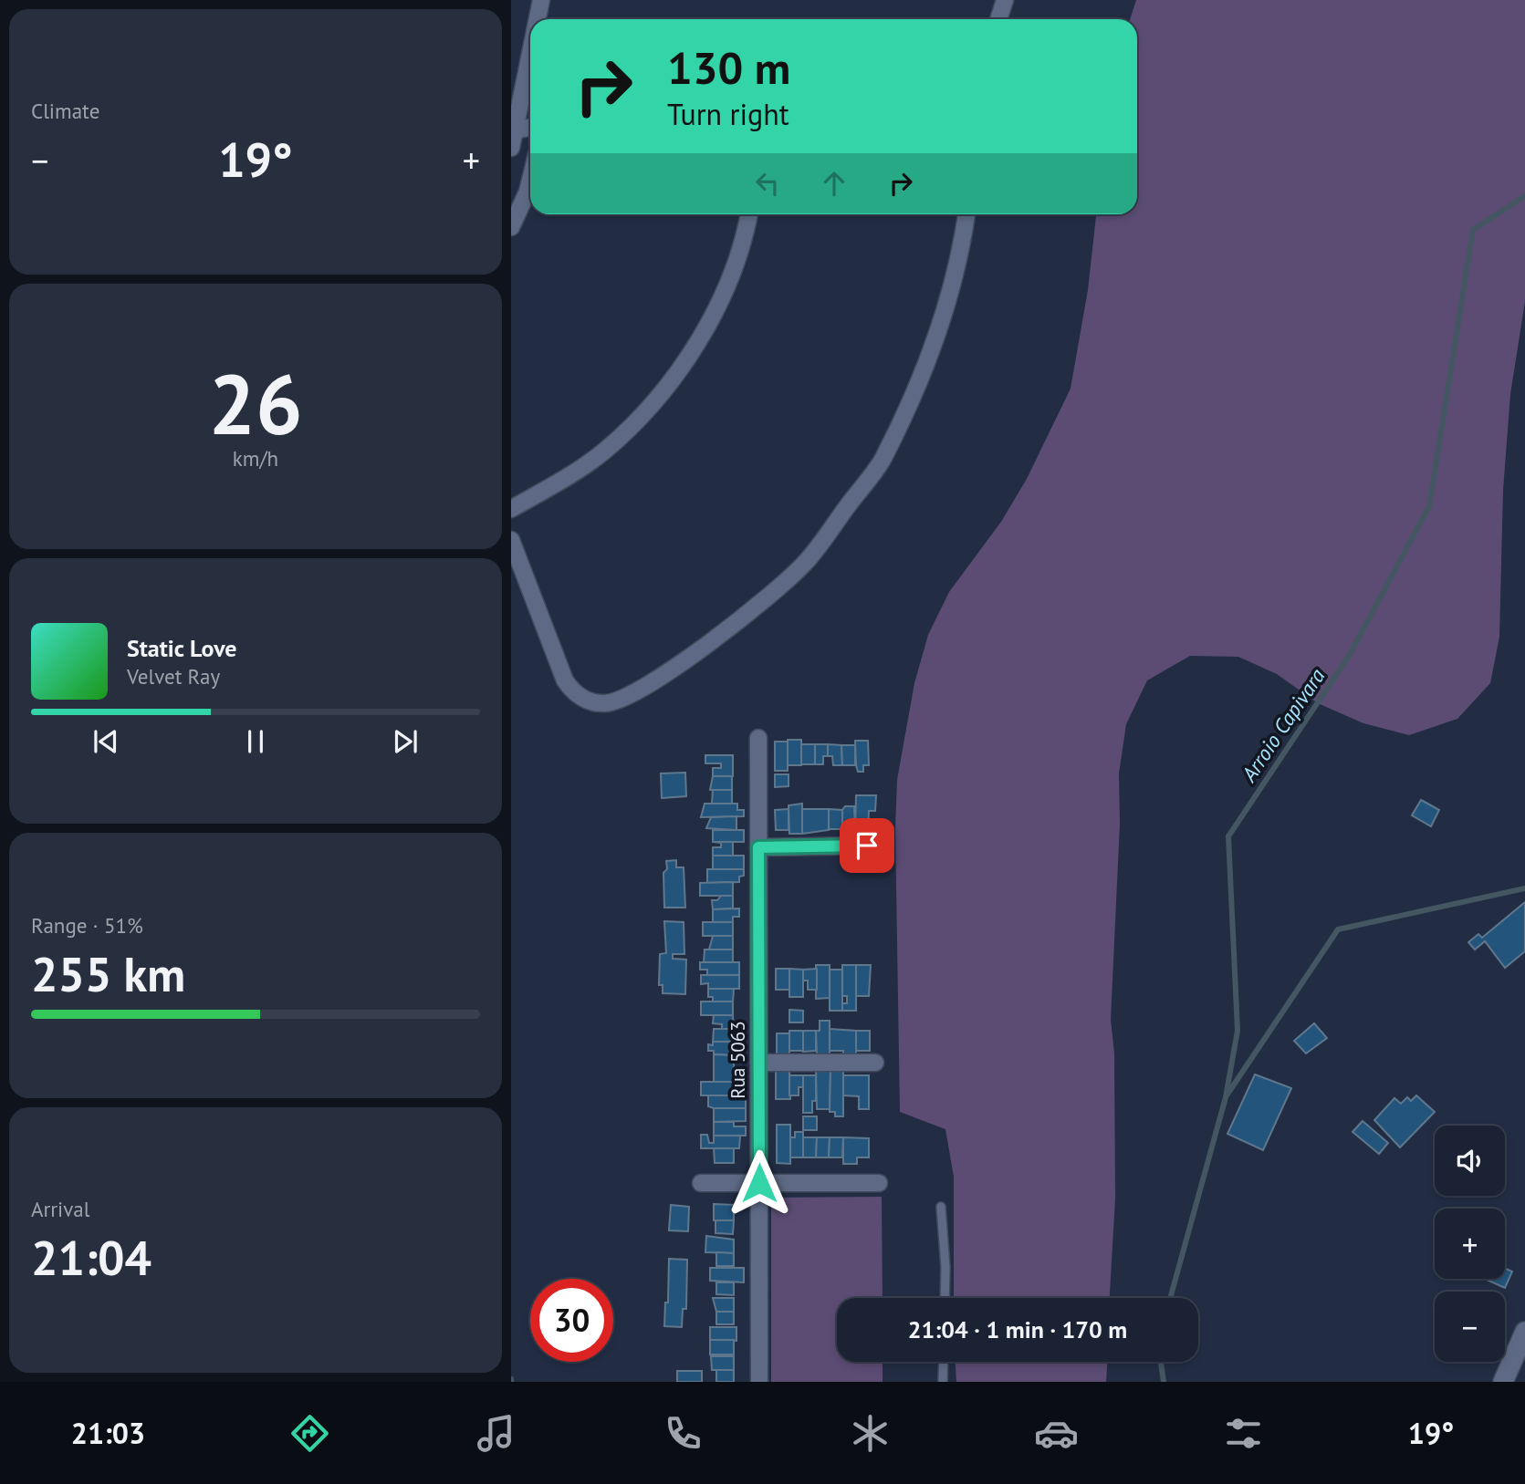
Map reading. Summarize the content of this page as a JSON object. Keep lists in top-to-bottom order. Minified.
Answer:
{"streets":{"street":["Rua 5063"]},"water":["Arroio Capivara"],"page":{"tile":["Climate",["26","km/h"],["Range · 51%","255 km"],["Arrival","21:04"]],"turn":["130 m","Turn right"],"heat":["−","19°","+"],"song":["Static Love","Velvet Ray"],"map_buttons":["+","−"],"limit":"30","trip":"21:04 · 1 min · 170 m","tabs":["21:03","19°"]}}
